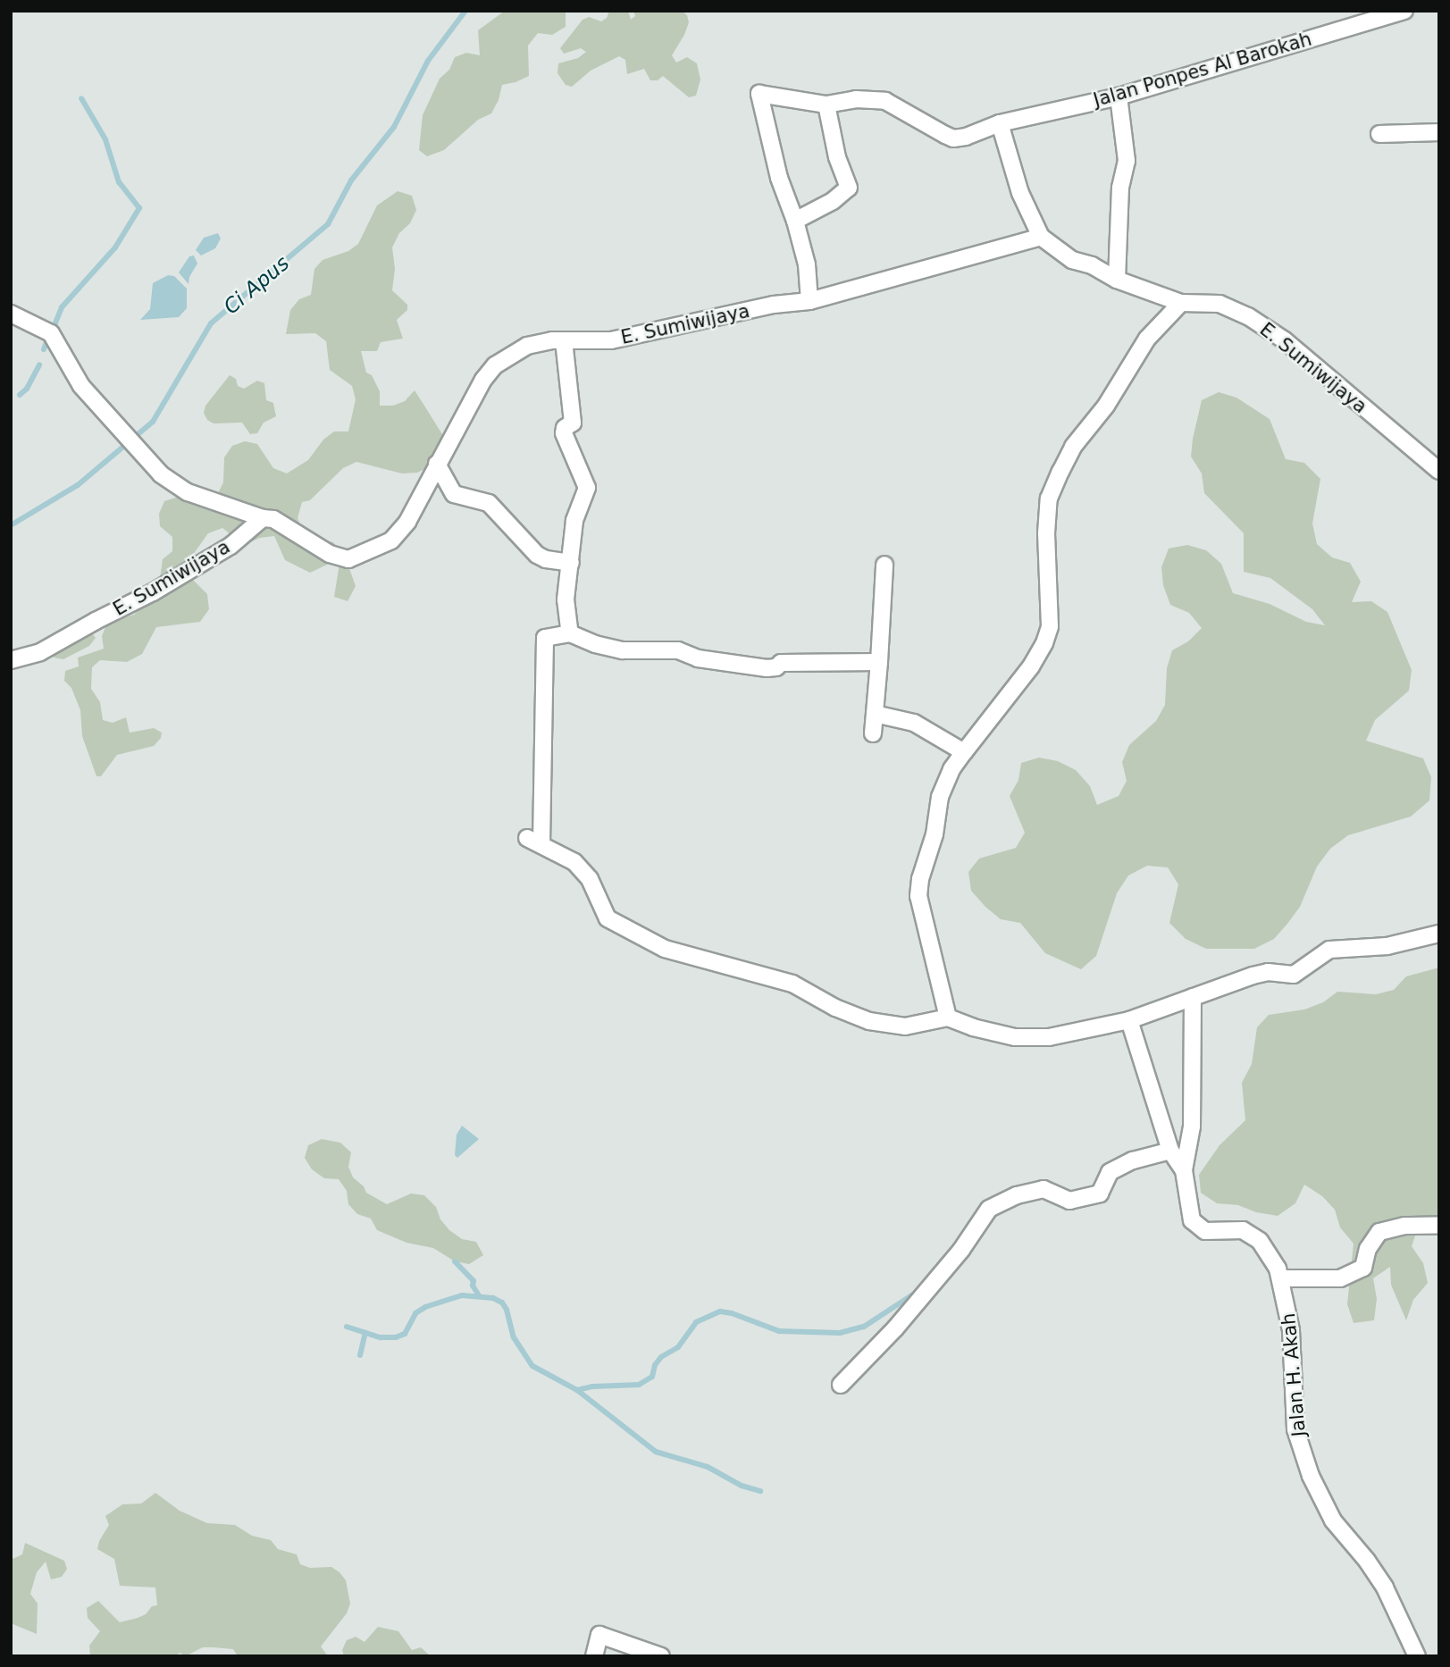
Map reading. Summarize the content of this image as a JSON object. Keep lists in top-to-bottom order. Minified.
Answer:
{"streets":{"street":["Jalan Ponpes Al Barokah","E. Sumiwijaya","Jalan H. Akah"]},"water":["Ci Apus"]}
